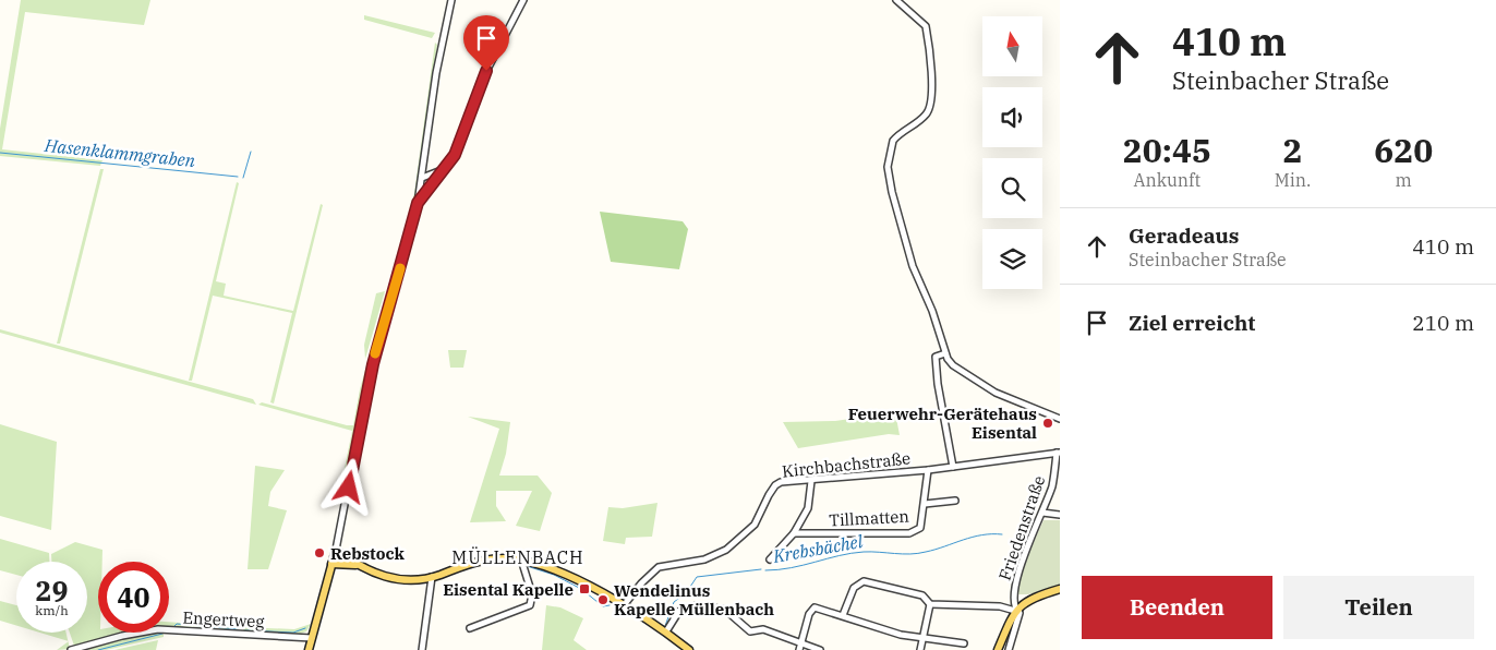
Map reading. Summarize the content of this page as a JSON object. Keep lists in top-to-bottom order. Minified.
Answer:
{"streets":{"street":["Kirchbachstraße","Tillmatten","Friedenstraße","Engertweg"]},"crossings":[["Kirchbachstraße","Tillmatten"],["Kirchbachstraße","Friedenstraße"]],"districts":["MÜLLENBACH"],"water":["Hasenklammgraben","Krebsbächel"],"places":{"other":["Feuerwehr-Gerätehaus Eisental","Rebstock","Wendelinus Kapelle Müllenbach"],"transit":["Eisental Kapelle"]},"north":"top","page":{"turn":["410 m","Steinbacher Straße"],"eta":["20:45","Ankunft","2","Min.","620","m"],"list":[{"name":"Geradeaus","note":"Steinbacher Straße","value":"410 m"},{"name":"Ziel erreicht","value":"210 m"}],"speed":"29 km/h","limit":"40","buttons":["Beenden","Teilen"]}}
